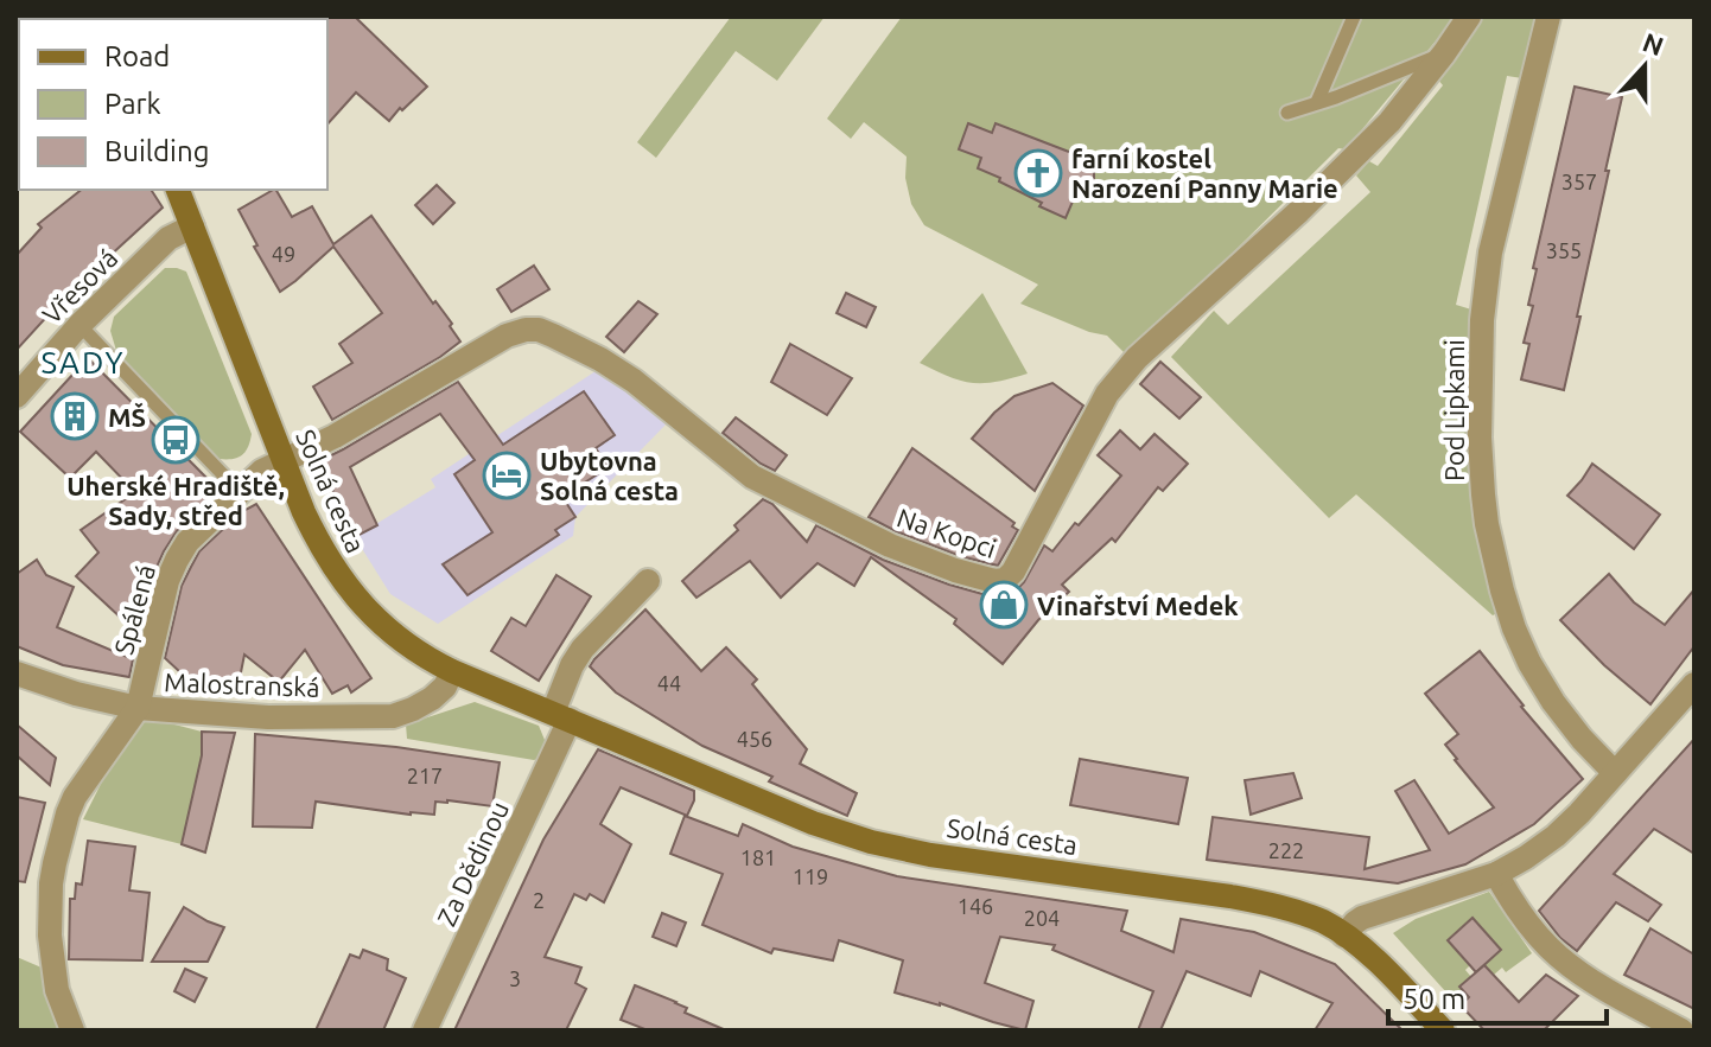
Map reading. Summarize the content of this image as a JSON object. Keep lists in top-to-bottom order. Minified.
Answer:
{"streets":{"street":["Vřesová","Pod Lipkami","Solná cesta","Na Kopci","Spálená","Malostranská","Za Dědinou"]},"crossings":[["Vřesová","Solná cesta"],["Solná cesta","Na Kopci"],["Solná cesta","Spálená"],["Solná cesta","Malostranská"],["Solná cesta","Za Dědinou"],["Na Kopci","Spálená"],["Spálená","Malostranská"]],"districts":["SADY"],"places":{"church":["farní kostel Narození Panny Marie"],"building":["MŠ"],"bus stop":["Uherské Hradiště, Sady, střed"],"hotel":["Ubytovna Solná cesta"],"shop":["Vinařství Medek"]},"house_numbers":["357","355","49","44","456","217","222","181","119","2","146","204","3"],"legend":["Road","Park","Building"],"scale_bar":"50 m","north":"top"}
